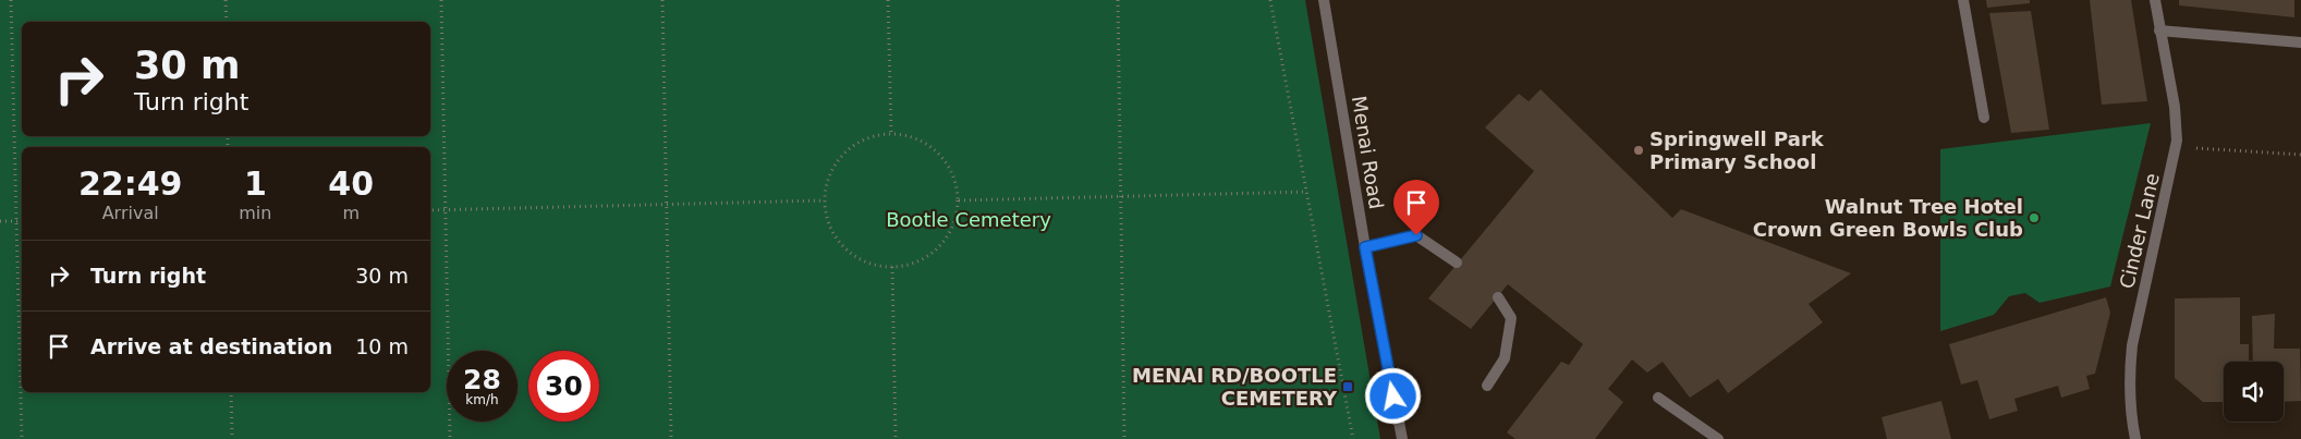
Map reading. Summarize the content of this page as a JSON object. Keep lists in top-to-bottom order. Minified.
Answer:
{"streets":{"street":["Menai Road","Cinder Lane"]},"parks":["Bootle Cemetery"],"places":{"other":["Springwell Park Primary School","Walnut Tree Hotel Crown Green Bowls Club"],"transit":["MENAI RD/BOOTLE CEMETERY"]},"page":{"turn":["30 m","Turn right"],"eta":["22:49","Arrival","1","min","40","m"],"list":[{"name":"Turn right","value":"30 m"},{"name":"Arrive at destination","value":"10 m"}],"speed":"28 km/h","limit":"30"}}
